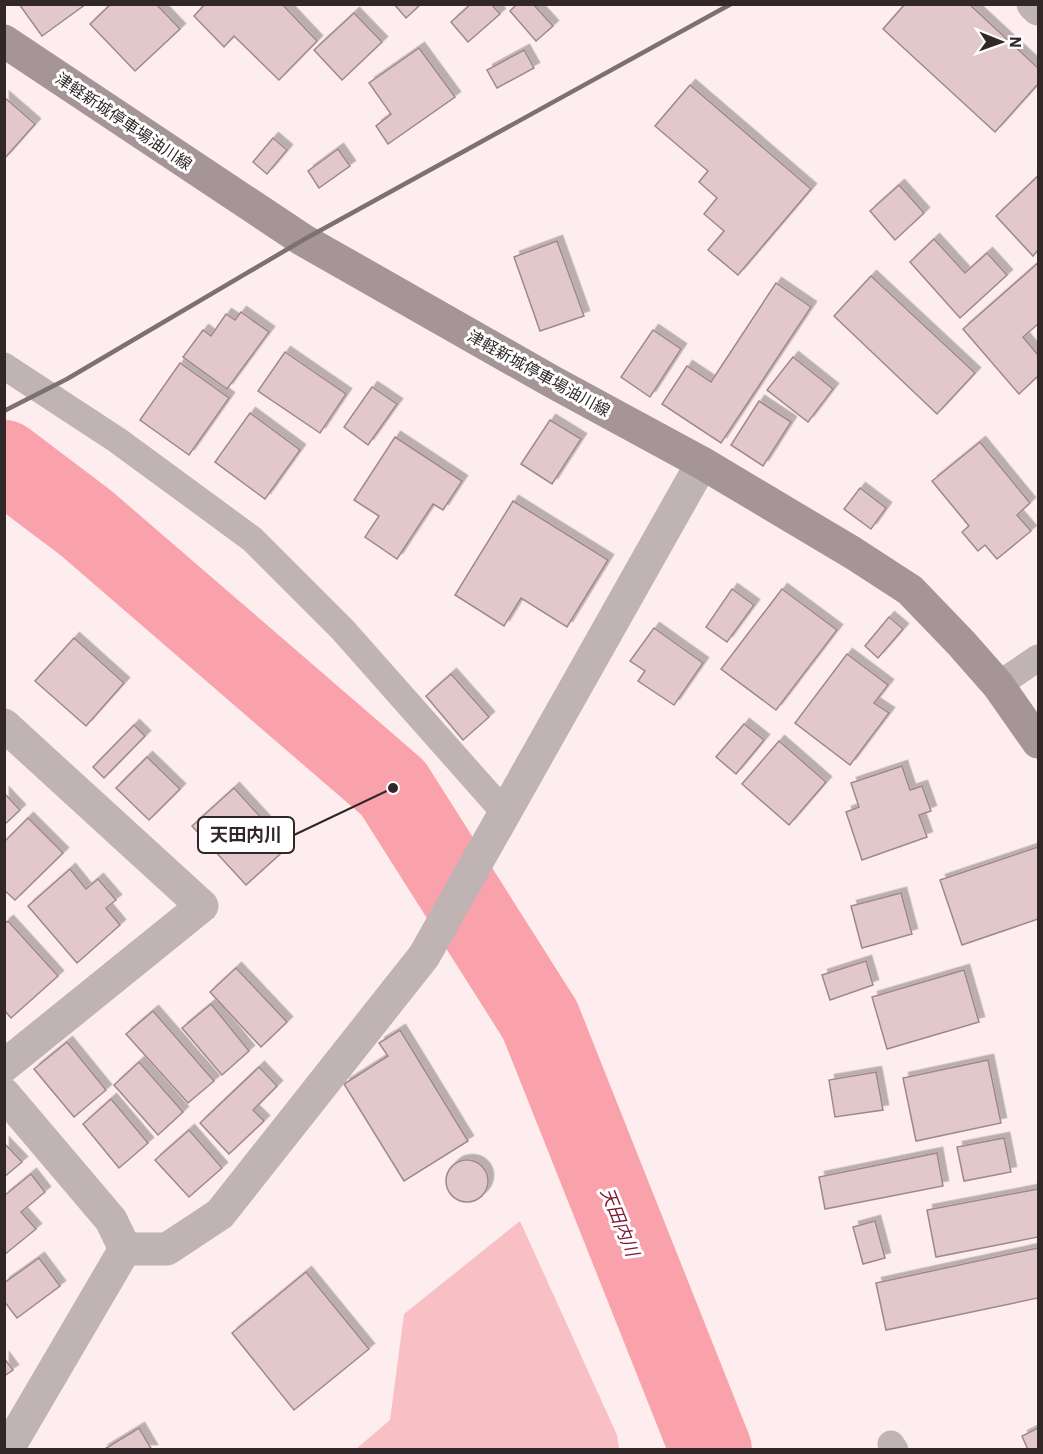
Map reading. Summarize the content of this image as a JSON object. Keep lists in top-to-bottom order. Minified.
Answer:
{"streets":{"main road":["津軽新城停車場油川線"]},"water":["天田内川"],"places":["天田内川"],"north":"right"}
